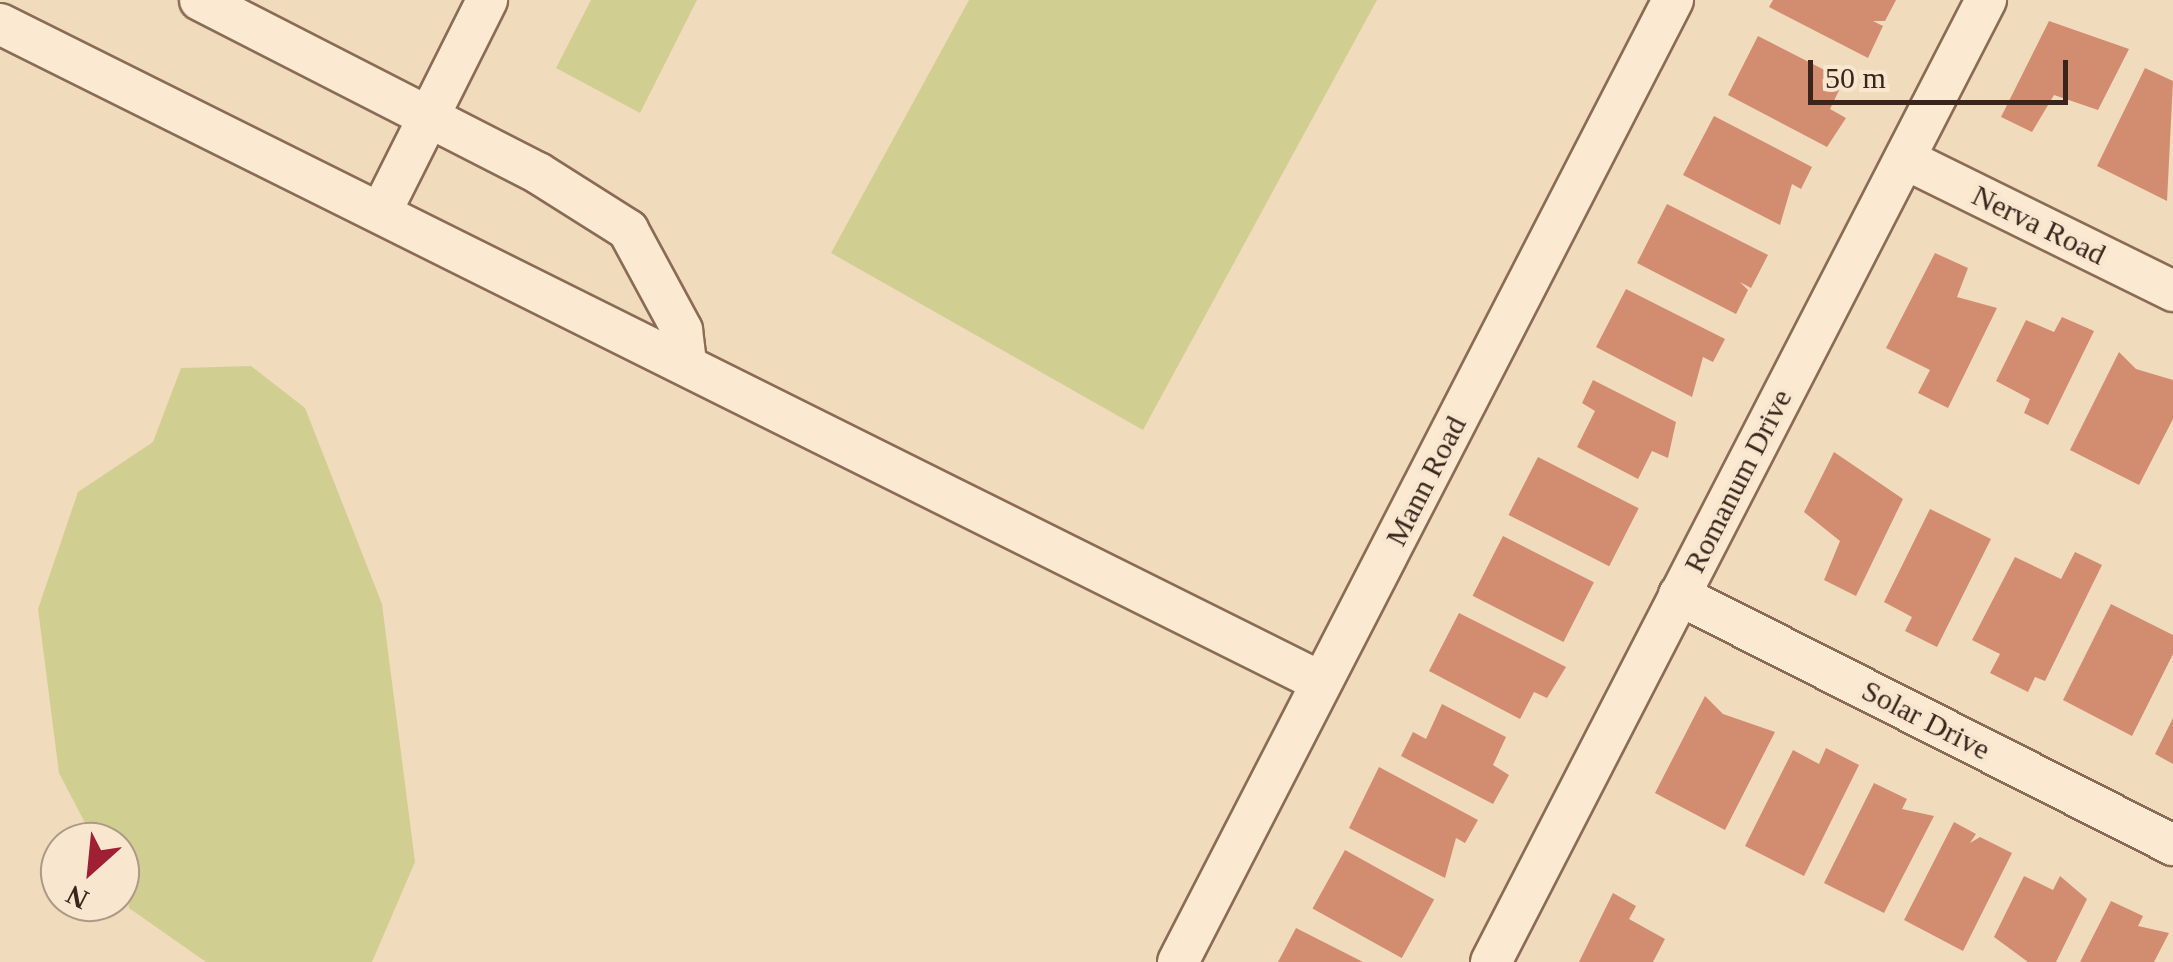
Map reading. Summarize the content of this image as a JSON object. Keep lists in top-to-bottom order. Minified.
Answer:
{"streets":{"street":["Nerva Road","Mann Road","Romanum Drive","Solar Drive"]},"crossings":[["Nerva Road","Romanum Drive"],["Romanum Drive","Solar Drive"]],"scale_bar":"50 m","north":"bottom left"}
